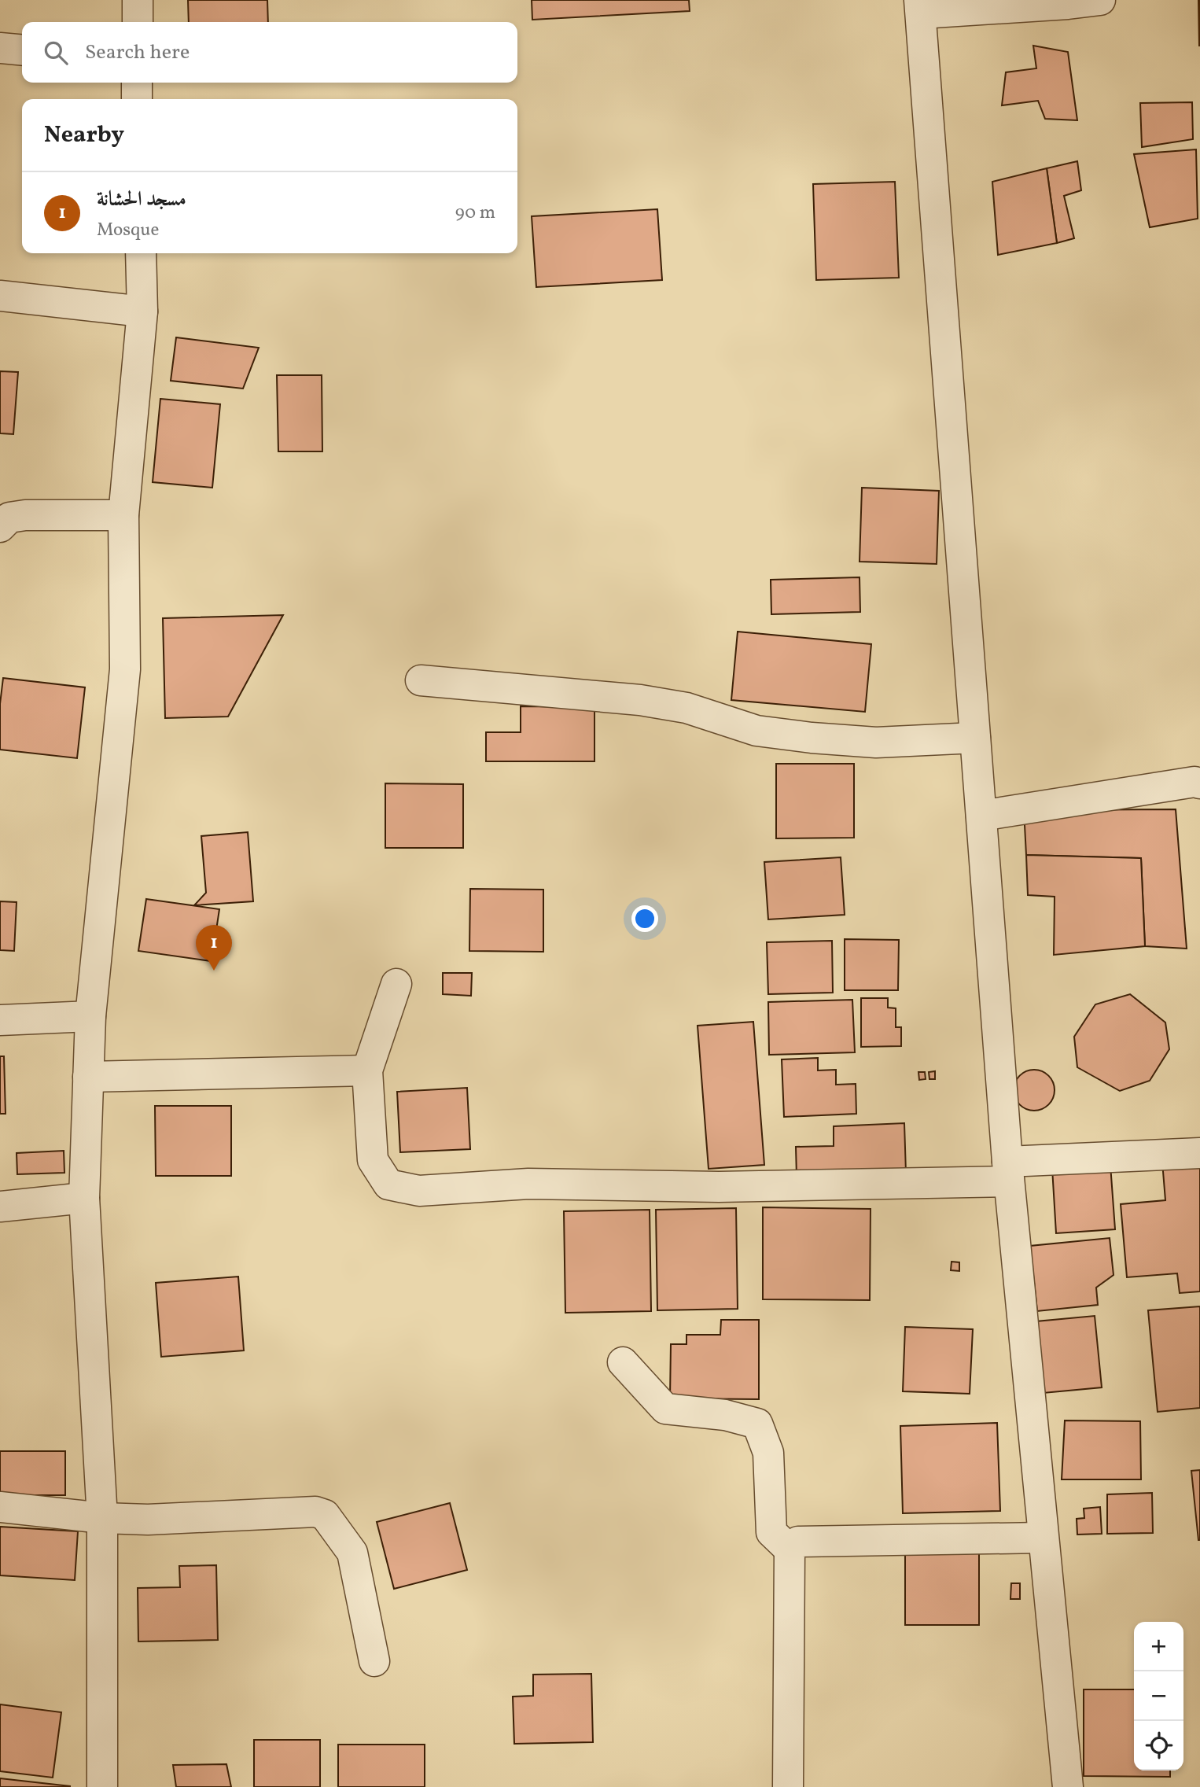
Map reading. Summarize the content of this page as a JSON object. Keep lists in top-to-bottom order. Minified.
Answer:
{"page":{"search":"Search here","heading":"Nearby","list":[{"mark":"1","name":"مسجد الحشانة","note":"Mosque","value":"90 m"}],"pins":"1","map_buttons":["+","−"]}}
